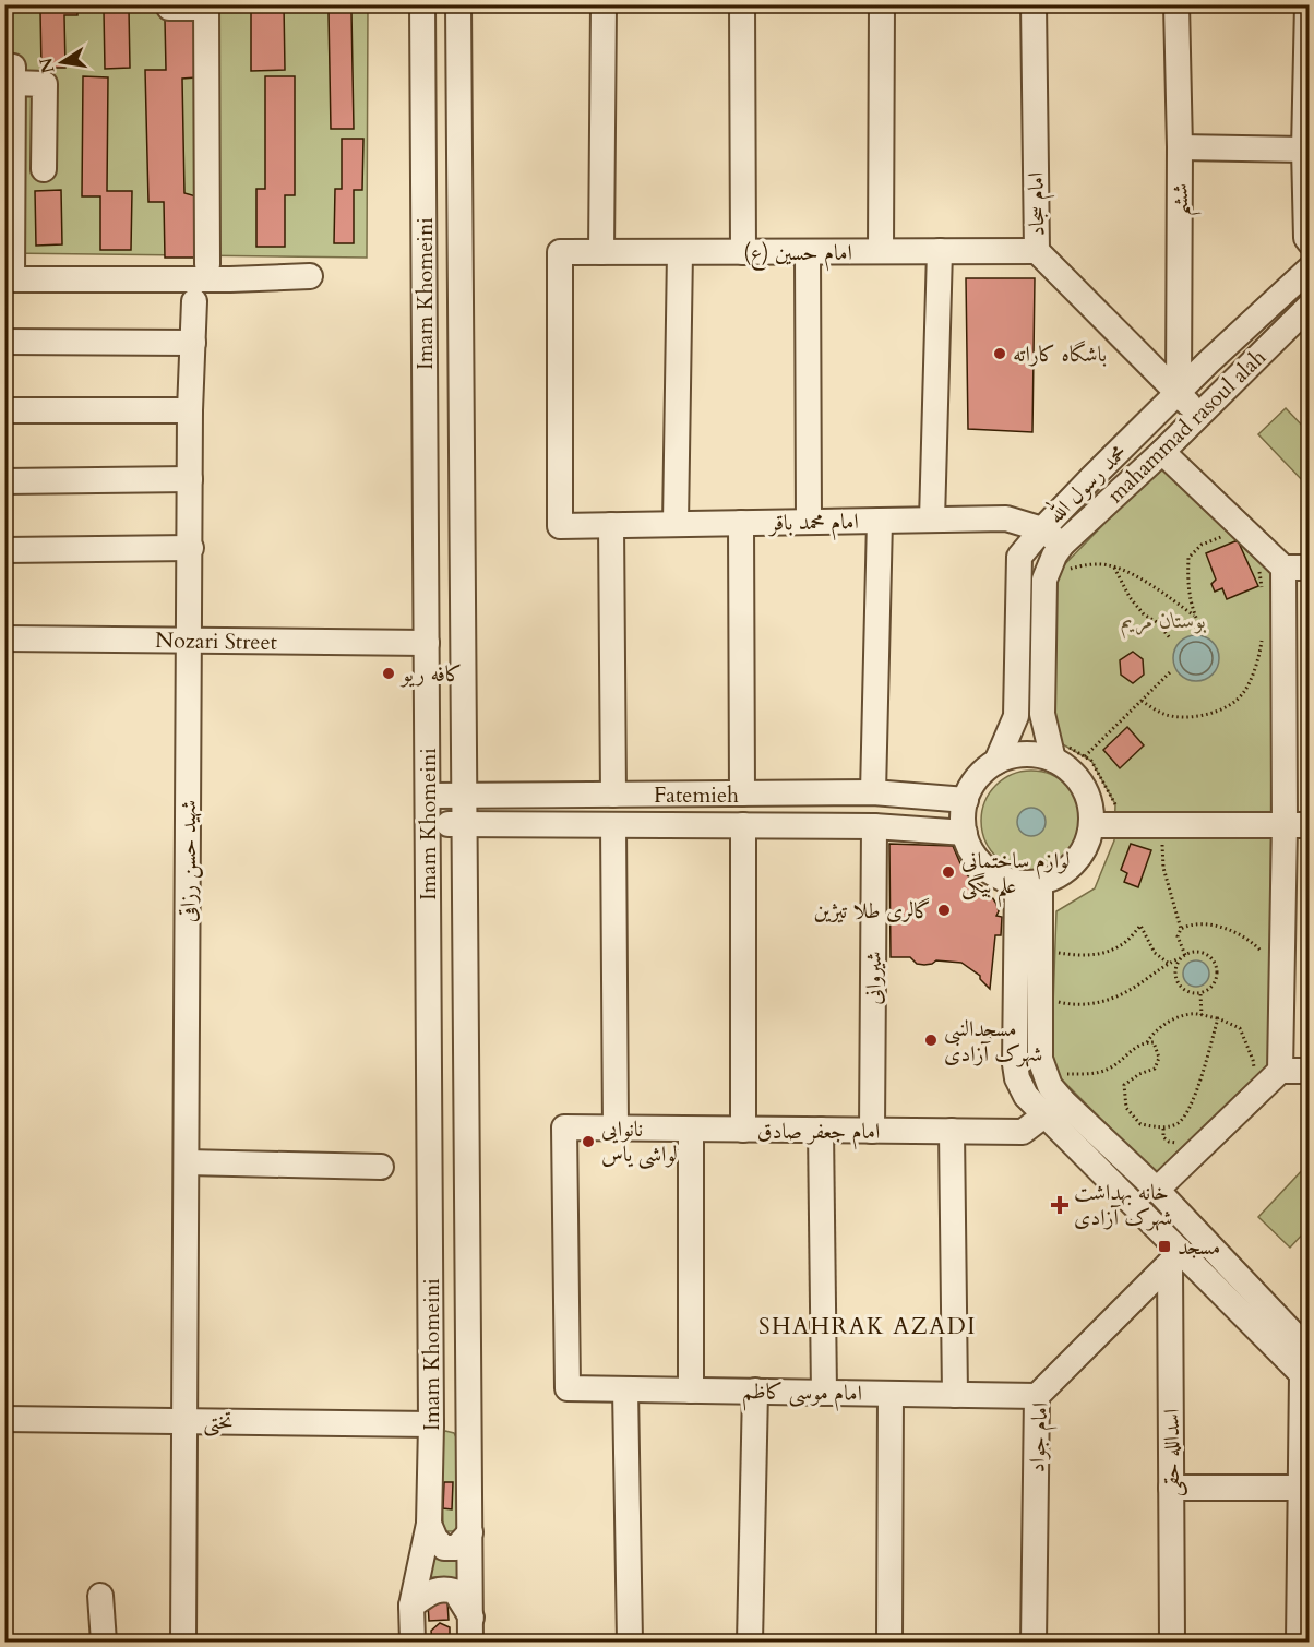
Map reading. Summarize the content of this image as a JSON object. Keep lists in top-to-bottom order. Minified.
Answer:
{"streets":{"street":["ششم","امام سجاد","امام حسین (ع)","Imam Khomeini","mahammad rasoul alah","محمد رسول الله","امام محمد باقر","Nozari Street","Fatemieh","شهید حسن رزاقی","شیروانی","امام جعفر صادق","امام موسی کاظم","تختی","امام جواد","اسدالله حقی"]},"crossings":[["ششم","امام سجاد"],["ششم","محمد رسول الله"],["امام سجاد","امام حسین (ع)"],["امام سجاد","mahammad rasoul alah"],["امام سجاد","محمد رسول الله"],["امام حسین (ع)","امام محمد باقر"],["Imam Khomeini","Nozari Street"],["Imam Khomeini","Fatemieh"],["Imam Khomeini","تختی"],["mahammad rasoul alah","محمد رسول الله"],["mahammad rasoul alah","امام محمد باقر"],["محمد رسول الله","امام محمد باقر"],["محمد رسول الله","Fatemieh"],["Nozari Street","شهید حسن رزاقی"],["Fatemieh","شیروانی"],["شهید حسن رزاقی","تختی"],["شیروانی","امام جعفر صادق"],["امام جعفر صادق","امام موسی کاظم"],["امام موسی کاظم","امام جواد"],["امام جواد","اسدالله حقی"]],"districts":["SHAHRAK AZADI"],"parks":["بوستان مریم"],"places":{"other":["باشگاه کاراته","کافه ریو","لوازم ساختمانی علم بیگی","گالری طلا تیژین","مسجدالنبی شهرک آزادی","نانوایی لواشی یاس"],"health":["خانه بهداشت شهرک آزادی"],"transit":["مسجد"]},"north":"left"}
